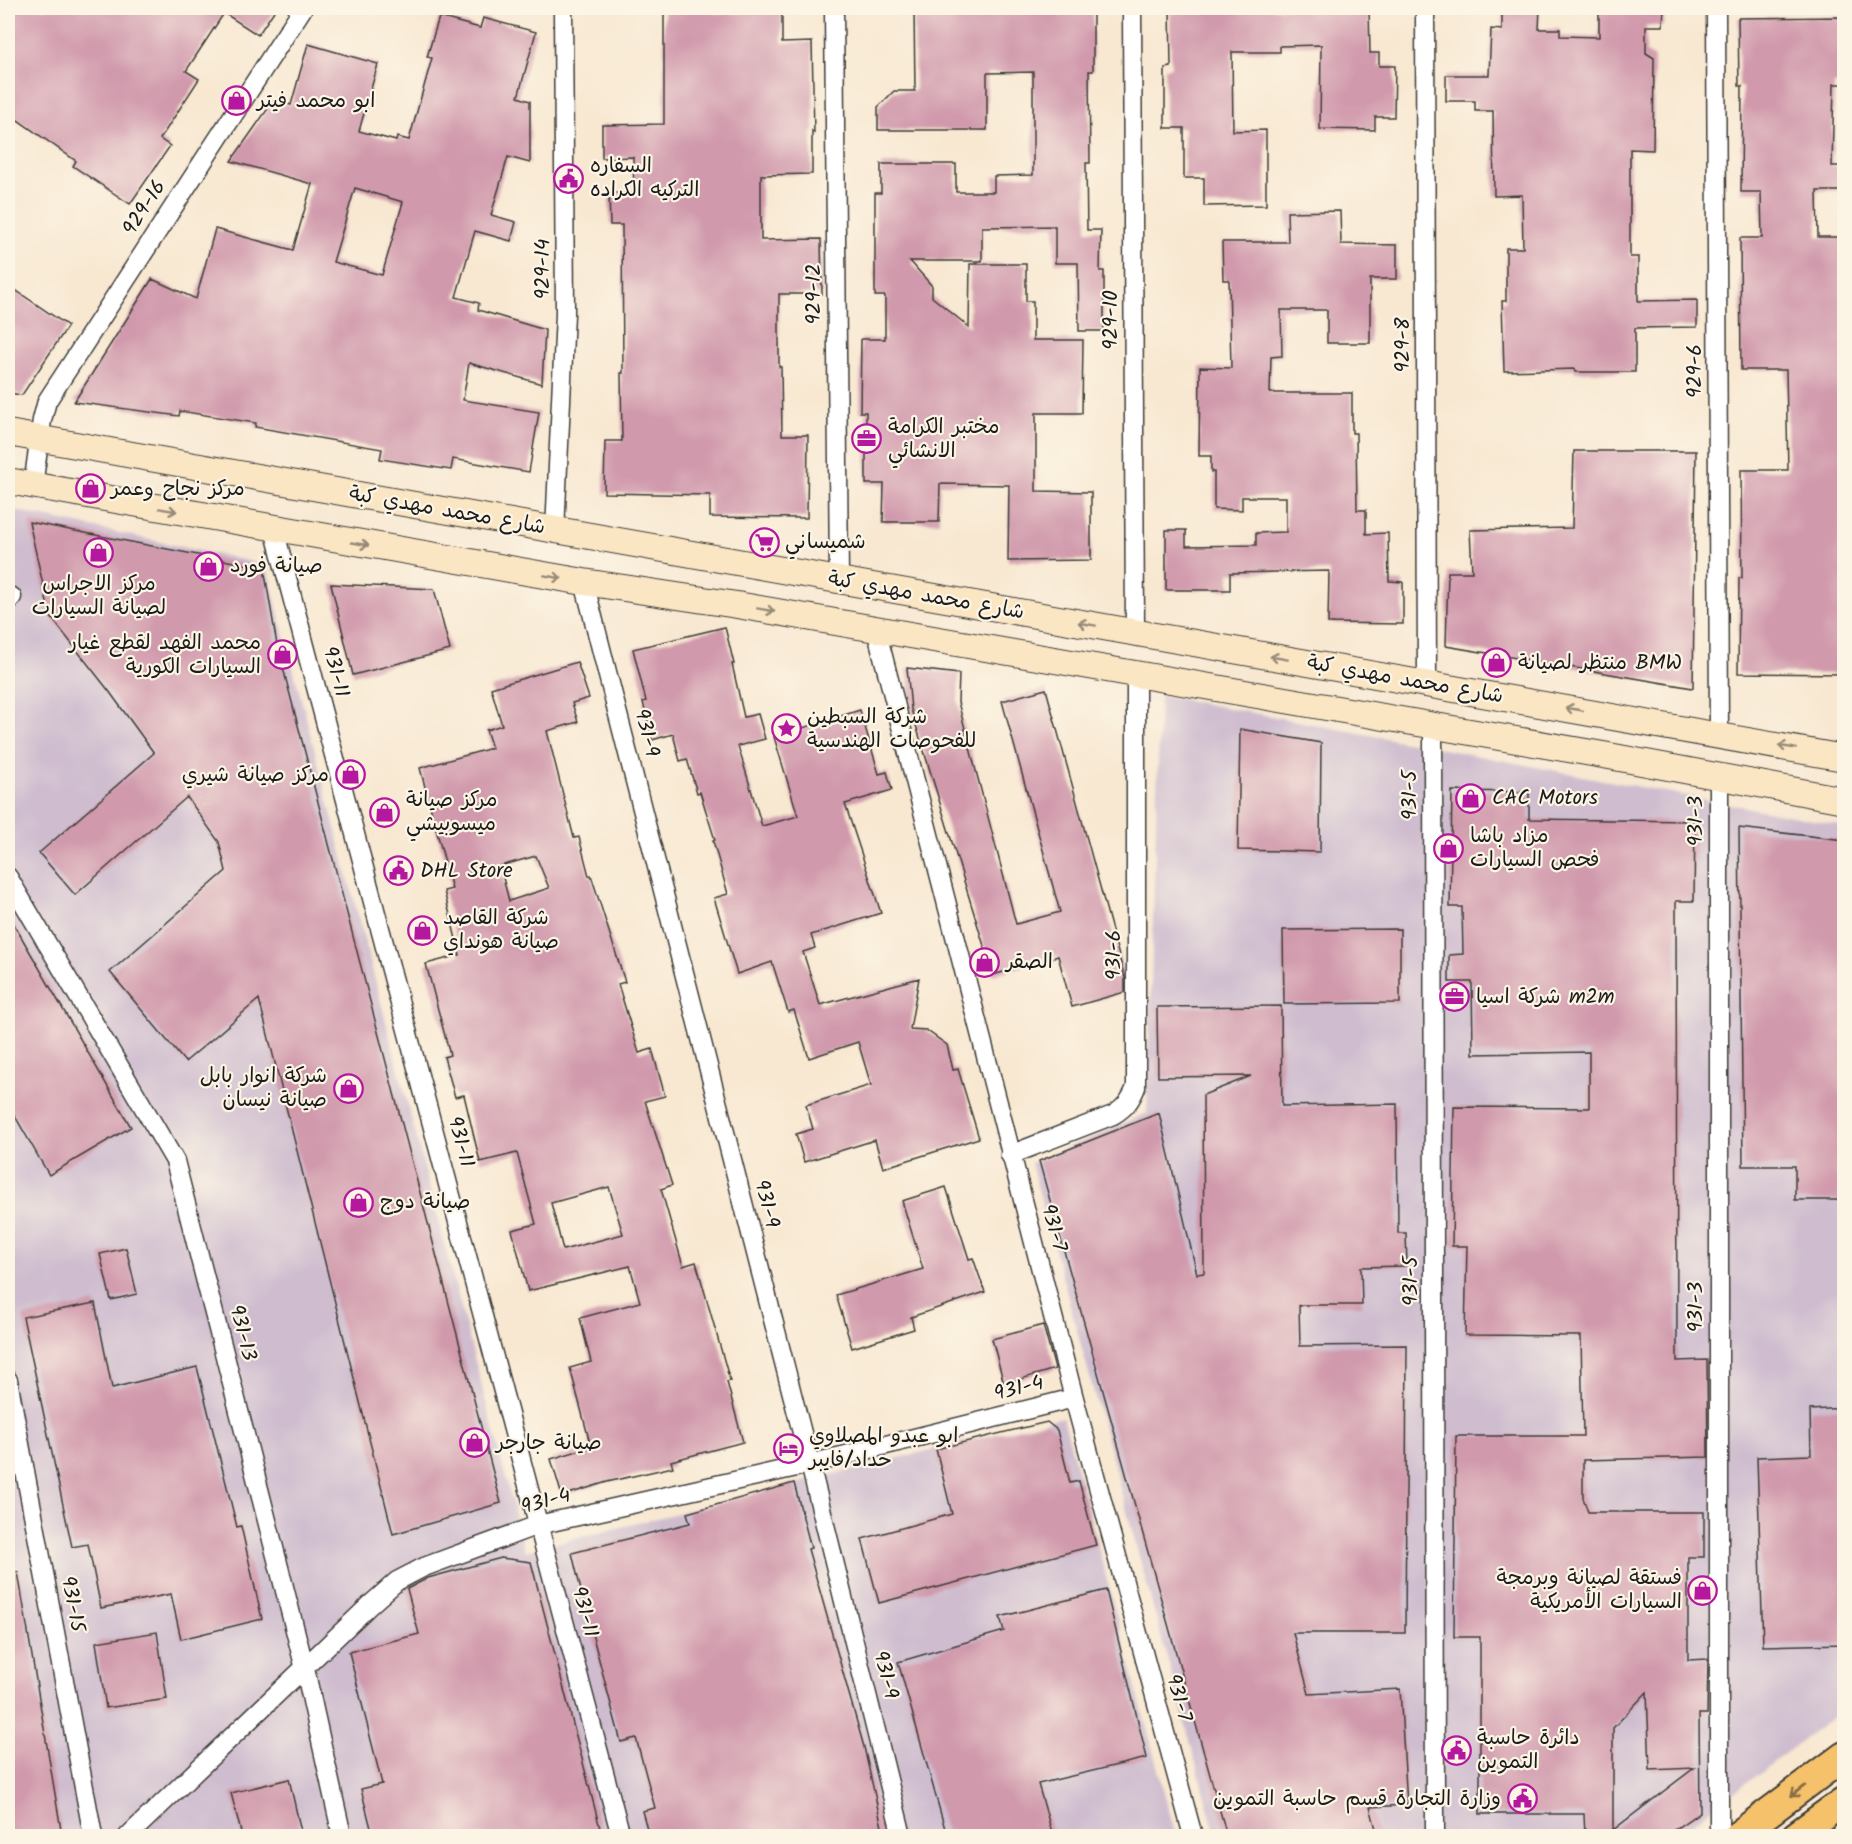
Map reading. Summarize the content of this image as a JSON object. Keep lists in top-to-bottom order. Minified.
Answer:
{"streets":{"street":["929-16","929-14","929-12","929-10","929-8","929-6","شارع محمد مهدي كبة","931-11","931-9","931-5","931-3","931-6","931-7","931-13","931-4","931-15"]},"crossings":[["929-16","شارع محمد مهدي كبة"],["929-14","شارع محمد مهدي كبة"],["929-12","شارع محمد مهدي كبة"],["929-10","شارع محمد مهدي كبة"],["929-8","شارع محمد مهدي كبة"],["929-6","شارع محمد مهدي كبة"],["شارع محمد مهدي كبة","931-11"],["شارع محمد مهدي كبة","931-9"],["شارع محمد مهدي كبة","931-5"],["شارع محمد مهدي كبة","931-3"],["شارع محمد مهدي كبة","931-6"],["شارع محمد مهدي كبة","931-7"],["931-11","931-4"],["931-9","931-4"],["931-6","931-7"],["931-7","931-4"],["931-13","931-4"]],"places":{"shop":["ابو محمد فيتر","مركز نجاح وعمر","مركز الاجراس لصيانة السيارات","صيانة فورد","محمد الفهد لقطع غيار السيارات الكورية","منتظر لصيانة BMW","مركز صيانة شيري","CAC Motors","مركز صيانة ميسوبيشي","مزاد باشا فحص السيارات","شركة القاصد صيانة هونداي","الصقر","شركة انوار بابل صيانة نيسان","صيانة دوج","صيانة جارجر","فستقة لصيانة وبرمجة السيارات الأمريكية"],"public building":["السفاره التركيه الكراده","DHL Store","دائرة حاسبة التموين","وزارة التجارة قسم حاسبة التموين"],"office":["مختبر الكرامة الانشائي","شركة اسيا m2m"],"supermarket":["شميساني"],"place":["شركة السبطين للفحوصات الهندسية"],"hotel":["ابو عبدو المصلاوي حداد/فايبر"]}}
